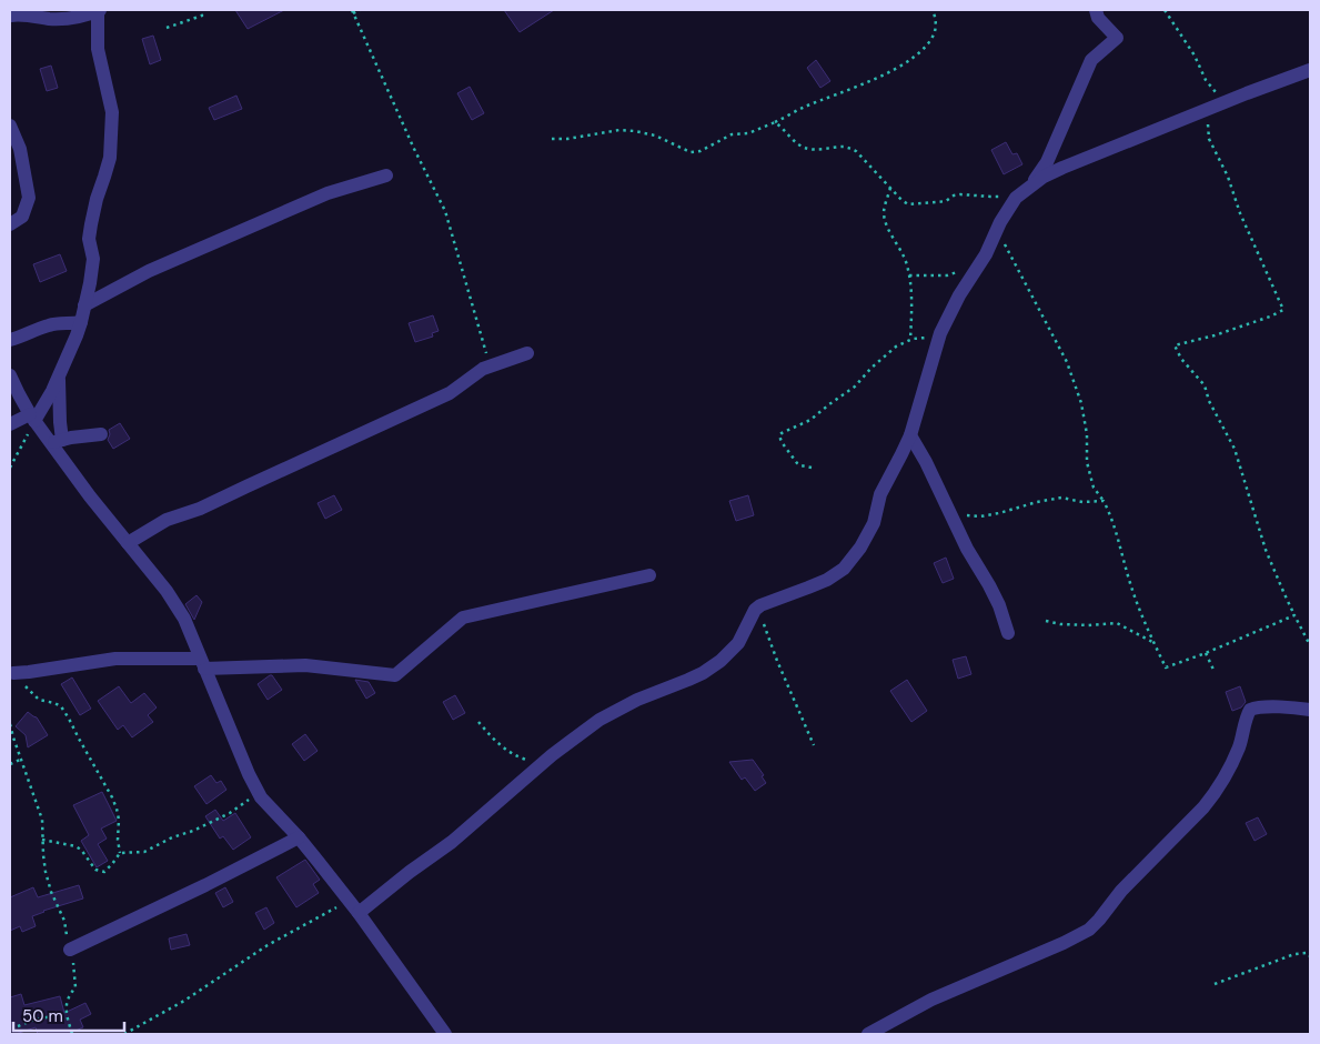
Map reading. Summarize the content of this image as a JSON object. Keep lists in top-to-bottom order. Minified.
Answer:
{"scale_bar":"50 m"}
